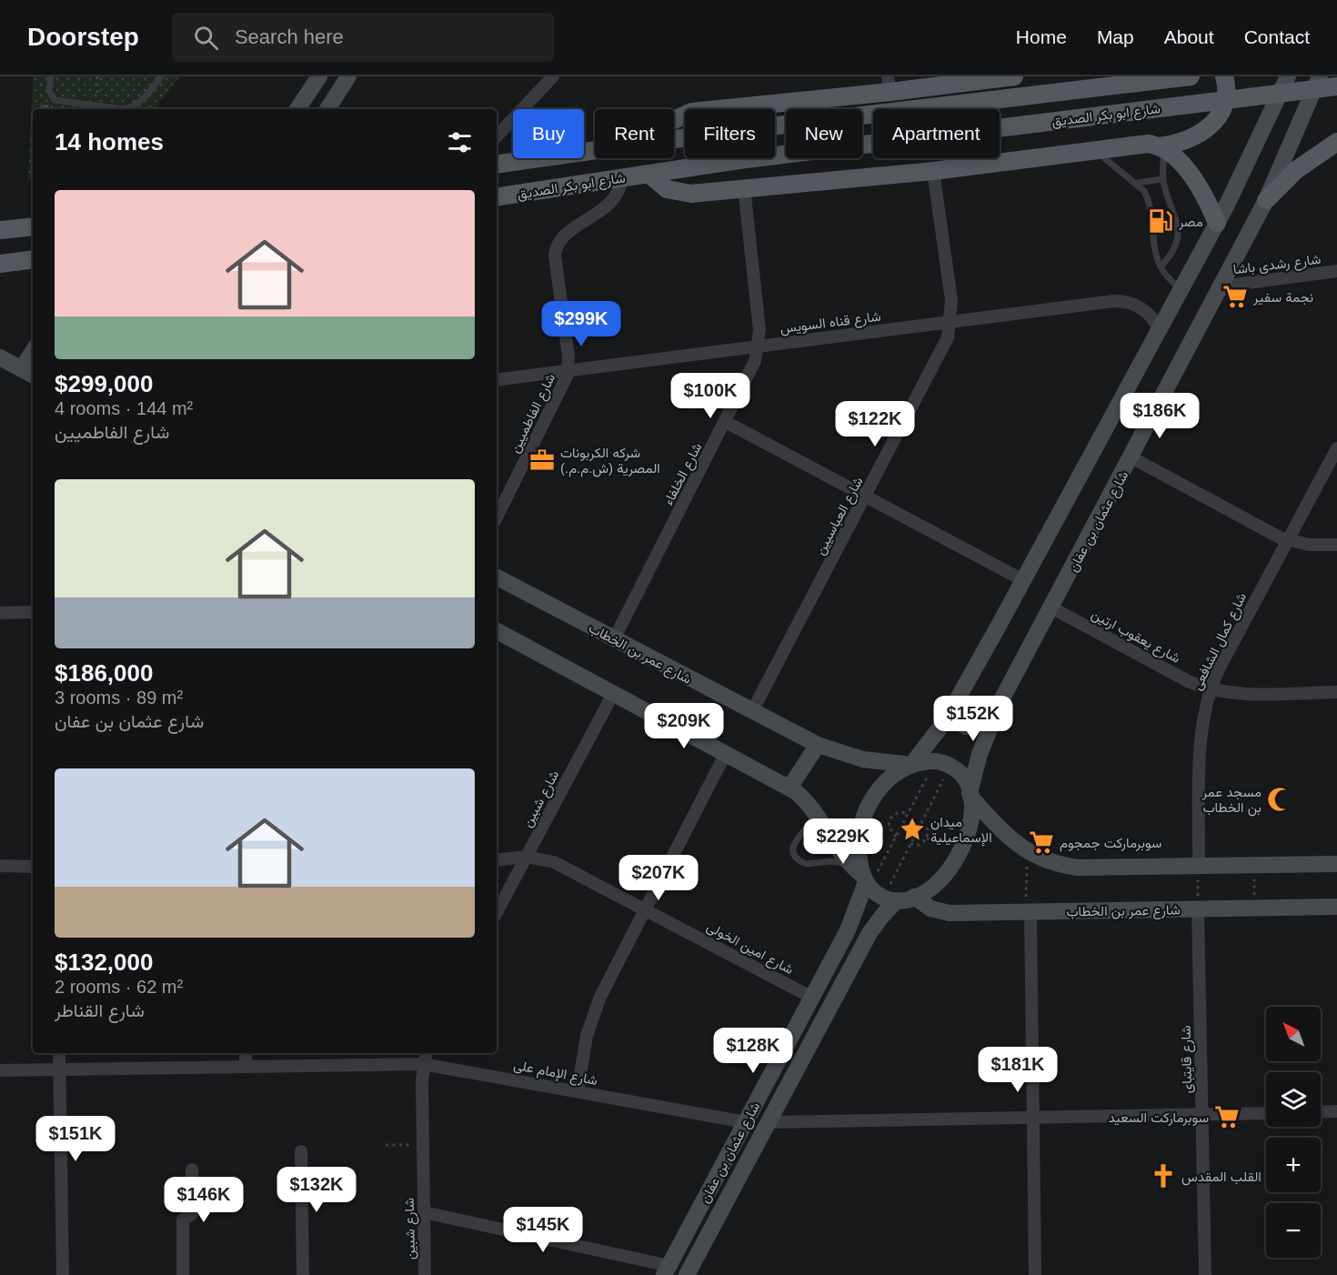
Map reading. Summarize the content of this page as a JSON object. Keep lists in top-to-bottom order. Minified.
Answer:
{"streets":{"main road":["شارع ابو بكر الصديق","شارع عثمان بن عفان","شارع عمر بن الخطاب"],"street":["شارع رشدى باشا","شارع قناه السويس","شارع الفاطميين","شارع الخلفاء","شارع العباسيين","شارع يعقوب ارتين","شارع كمال الشافعى","شارع شبين","شارع امين الخولى","شارع قايتباى","شارع الإمام على"]},"crossings":[["شارع ابو بكر الصديق","شارع الفاطميين"],["شارع رشدى باشا","شارع عثمان بن عفان"],["شارع قناه السويس","شارع الفاطميين"],["شارع قناه السويس","شارع الخلفاء"],["شارع قناه السويس","شارع العباسيين"],["شارع الخلفاء","شارع عمر بن الخطاب"],["شارع العباسيين","شارع عمر بن الخطاب"],["شارع عثمان بن عفان","شارع يعقوب ارتين"],["شارع عثمان بن عفان","شارع عمر بن الخطاب"],["شارع عثمان بن عفان","شارع امين الخولى"],["شارع عثمان بن عفان","شارع الإمام على"],["شارع يعقوب ارتين","شارع كمال الشافعى"],["شارع عمر بن الخطاب","شارع قايتباى"],["شارع شبين","شارع امين الخولى"],["شارع شبين","شارع الإمام على"]],"places":{"fuel station":["مصر"],"supermarket":["نجمة سفير","سوبرماركت جمجوم","سوبرماركت السعيد"],"office":["شركه الكربونات المصرية (ش.م.م.)"],"mosque":["مسجد عمر بن الخطاب"],"place":["ميدان الإسماعيلية"],"church":["القلب المقدس"]},"north":"top left","page":{"header":"Doorstep","search":"Search here","nav":["Home","Map","About","Contact"],"chip":["Buy","Rent","Filters","New","Apartment"],"heading":"14 homes","list":[{"name":"$299,000","note":"4 rooms · 144 m² · شارع الفاطميين"},{"name":"$186,000","note":"3 rooms · 89 m² · شارع عثمان بن عفان"},{"name":"$132,000","note":"2 rooms · 62 m² · شارع القناطر"}],"price":["$299K","$100K","$186K","$122K","$152K","$209K","$229K","$207K","$128K","$181K","$151K","$132K","$146K","$145K"],"map_buttons":["+","−"]}}
